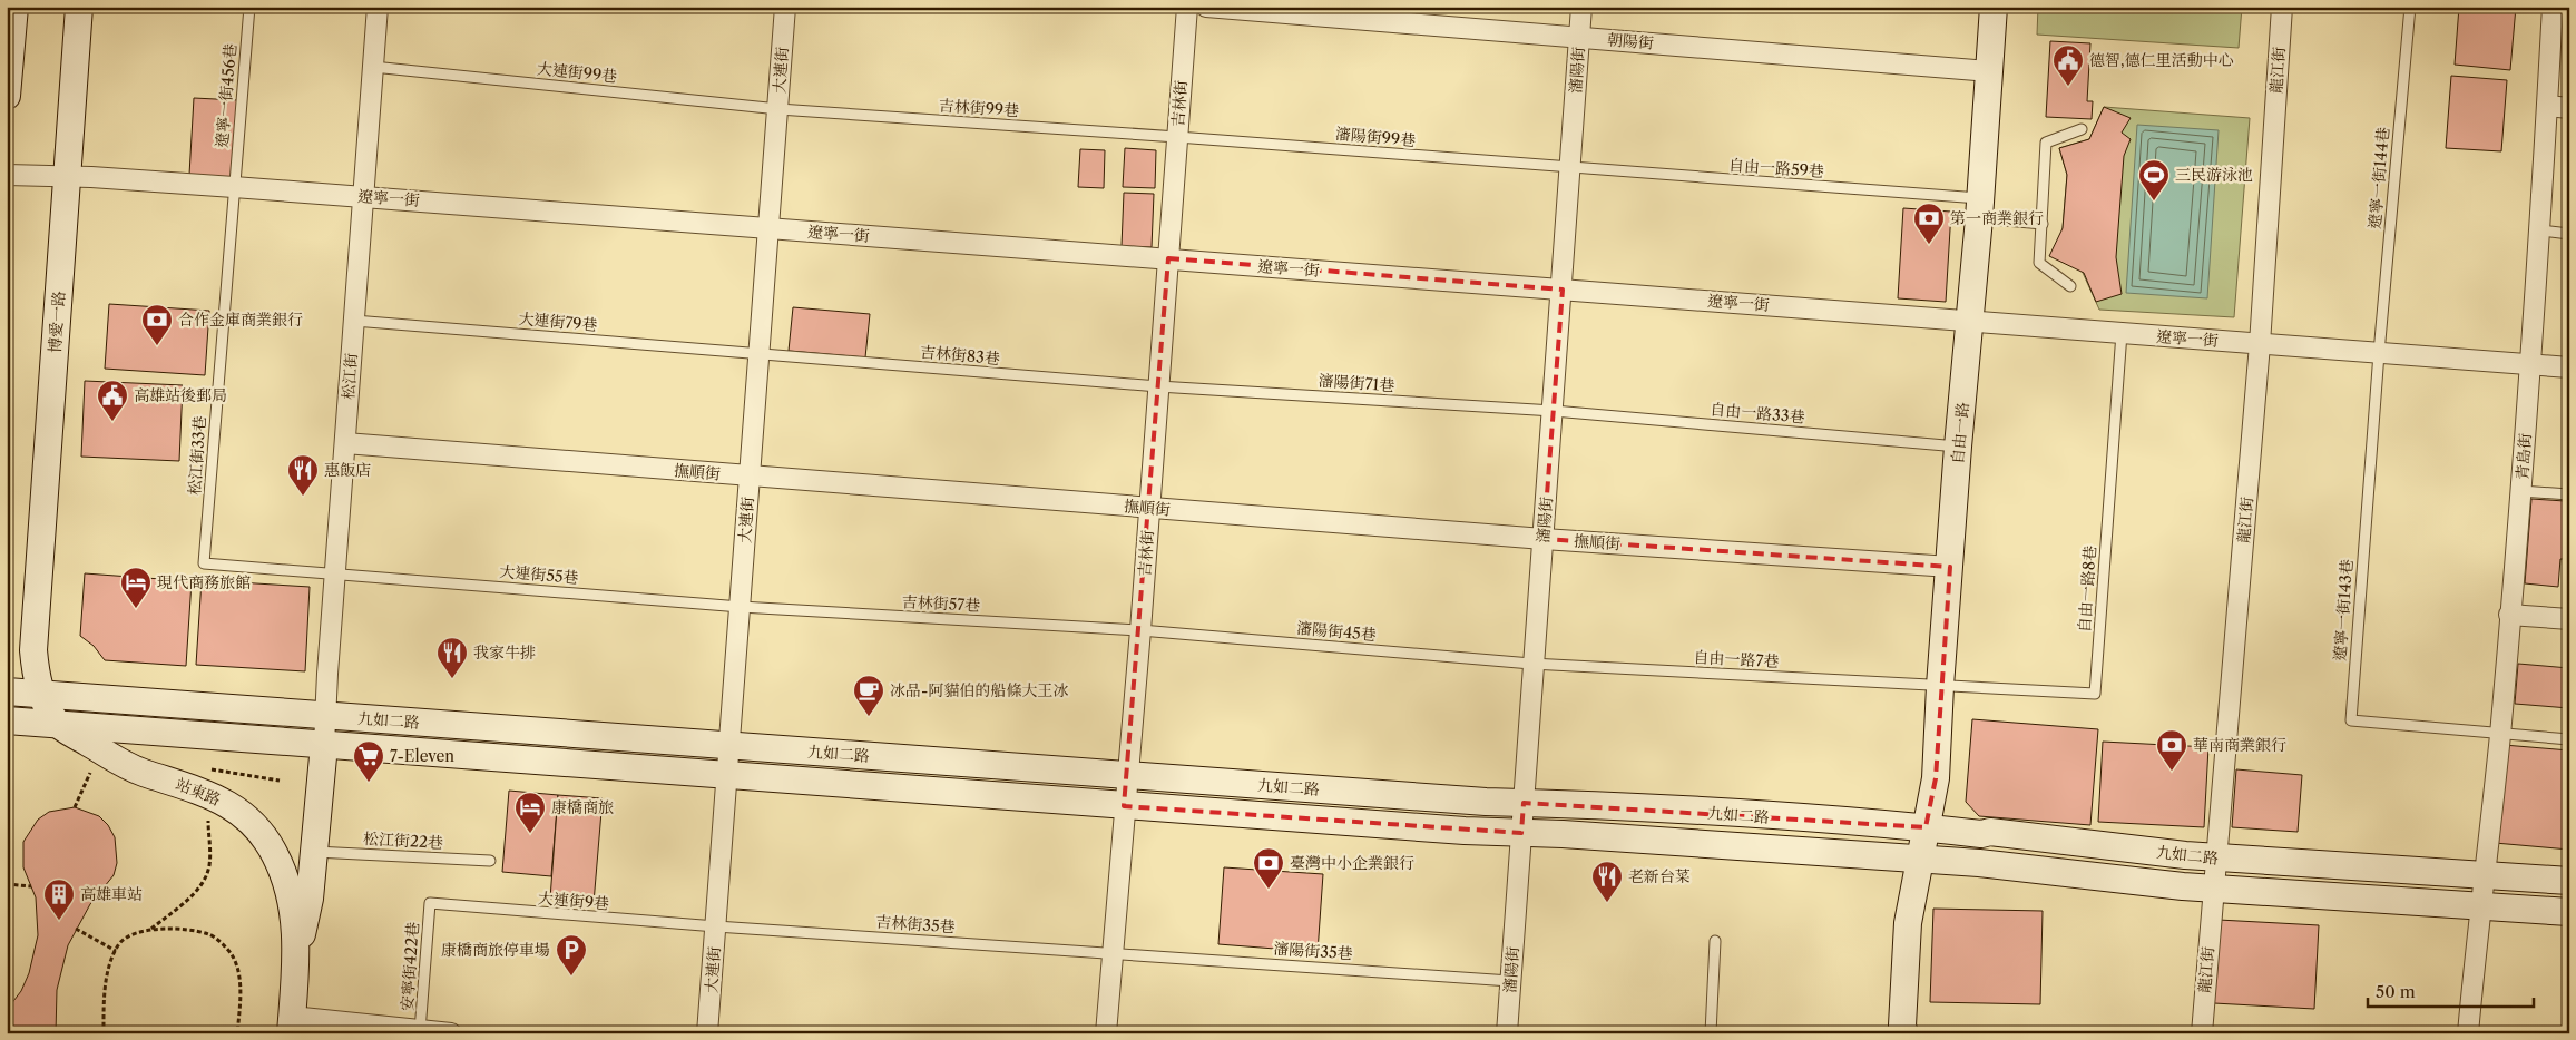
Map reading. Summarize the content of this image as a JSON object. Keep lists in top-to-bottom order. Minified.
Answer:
{"streets":{"street":["朝陽街","大連街","瀋陽街","龍江街","吉林街","遼寧一街","博愛一路","松江街","自由一路","青島街","撫順街","九如二路","站東路"],"lane":["大連街99巷","遼寧一街456巷","吉林街99巷","瀋陽街99巷","自由一路59巷","遼寧一街144巷","大連街79巷","吉林街83巷","瀋陽街71巷","自由一路33巷","松江街33巷","大連街55巷","自由一路8巷","吉林街57巷","遼寧一街143巷","瀋陽街45巷","自由一路7巷","松江街22巷","大連街9巷","吉林街35巷","瀋陽街35巷","安寧街422巷"]},"crossings":[["朝陽街","瀋陽街"],["朝陽街","自由一路"],["大連街","大連街99巷"],["大連街","吉林街99巷"],["大連街","遼寧一街"],["大連街","大連街79巷"],["大連街","吉林街83巷"],["大連街","撫順街"],["大連街","大連街55巷"],["大連街","吉林街57巷"],["大連街","九如二路"],["大連街","大連街9巷"],["大連街","吉林街35巷"],["瀋陽街","瀋陽街99巷"],["瀋陽街","自由一路59巷"],["瀋陽街","遼寧一街"],["瀋陽街","瀋陽街71巷"],["瀋陽街","自由一路33巷"],["瀋陽街","撫順街"],["瀋陽街","瀋陽街45巷"],["瀋陽街","自由一路7巷"],["瀋陽街","九如二路"],["瀋陽街","瀋陽街35巷"],["龍江街","遼寧一街"],["龍江街","九如二路"],["大連街99巷","吉林街99巷"],["大連街99巷","松江街"],["遼寧一街456巷","遼寧一街"],["遼寧一街456巷","松江街33巷"],["吉林街","吉林街99巷"],["吉林街","瀋陽街99巷"],["吉林街","遼寧一街"],["吉林街","吉林街83巷"],["吉林街","瀋陽街71巷"],["吉林街","撫順街"],["吉林街","吉林街57巷"],["吉林街","瀋陽街45巷"],["吉林街","九如二路"],["吉林街","吉林街35巷"],["吉林街","瀋陽街35巷"],["吉林街99巷","瀋陽街99巷"],["瀋陽街99巷","自由一路59巷"],["自由一路59巷","自由一路"],["遼寧一街144巷","遼寧一街"],["遼寧一街144巷","遼寧一街143巷"],["遼寧一街","博愛一路"],["遼寧一街","松江街"],["遼寧一街","自由一路"],["遼寧一街","松江街33巷"],["遼寧一街","青島街"],["遼寧一街","自由一路8巷"],["遼寧一街","遼寧一街143巷"],["博愛一路","站東路"],["大連街79巷","吉林街83巷"],["大連街79巷","松江街"],["吉林街83巷","瀋陽街71巷"],["松江街","松江街33巷"],["松江街","撫順街"],["松江街","大連街55巷"],["松江街","九如二路"],["瀋陽街71巷","自由一路33巷"],["自由一路33巷","自由一路"],["自由一路","撫順街"],["自由一路","自由一路8巷"],["自由一路","自由一路7巷"],["自由一路","九如二路"],["松江街33巷","大連街55巷"],["青島街","遼寧一街143巷"],["青島街","九如二路"],["大連街55巷","吉林街57巷"],["自由一路8巷","自由一路7巷"],["吉林街57巷","瀋陽街45巷"],["瀋陽街45巷","自由一路7巷"],["九如二路","站東路"],["大連街9巷","吉林街35巷"],["大連街9巷","安寧街422巷"],["吉林街35巷","瀋陽街35巷"]],"places":{"public building":["德智,德仁里活動中心","高雄站後郵局"],"sports":["三民游泳池"],"bank":["第一商業銀行","合作金庫商業銀行","華南商業銀行","臺灣中小企業銀行"],"restaurant":["惠飯店","我家牛排","老新台菜"],"hotel":["現代商務旅館","康橋商旅"],"cafe":["冰品-阿貓伯的船條大王冰"],"supermarket":["7-Eleven"],"building":["高雄車站"],"parking":["康橋商旅停車場"]},"scale_bar":"50 m"}
